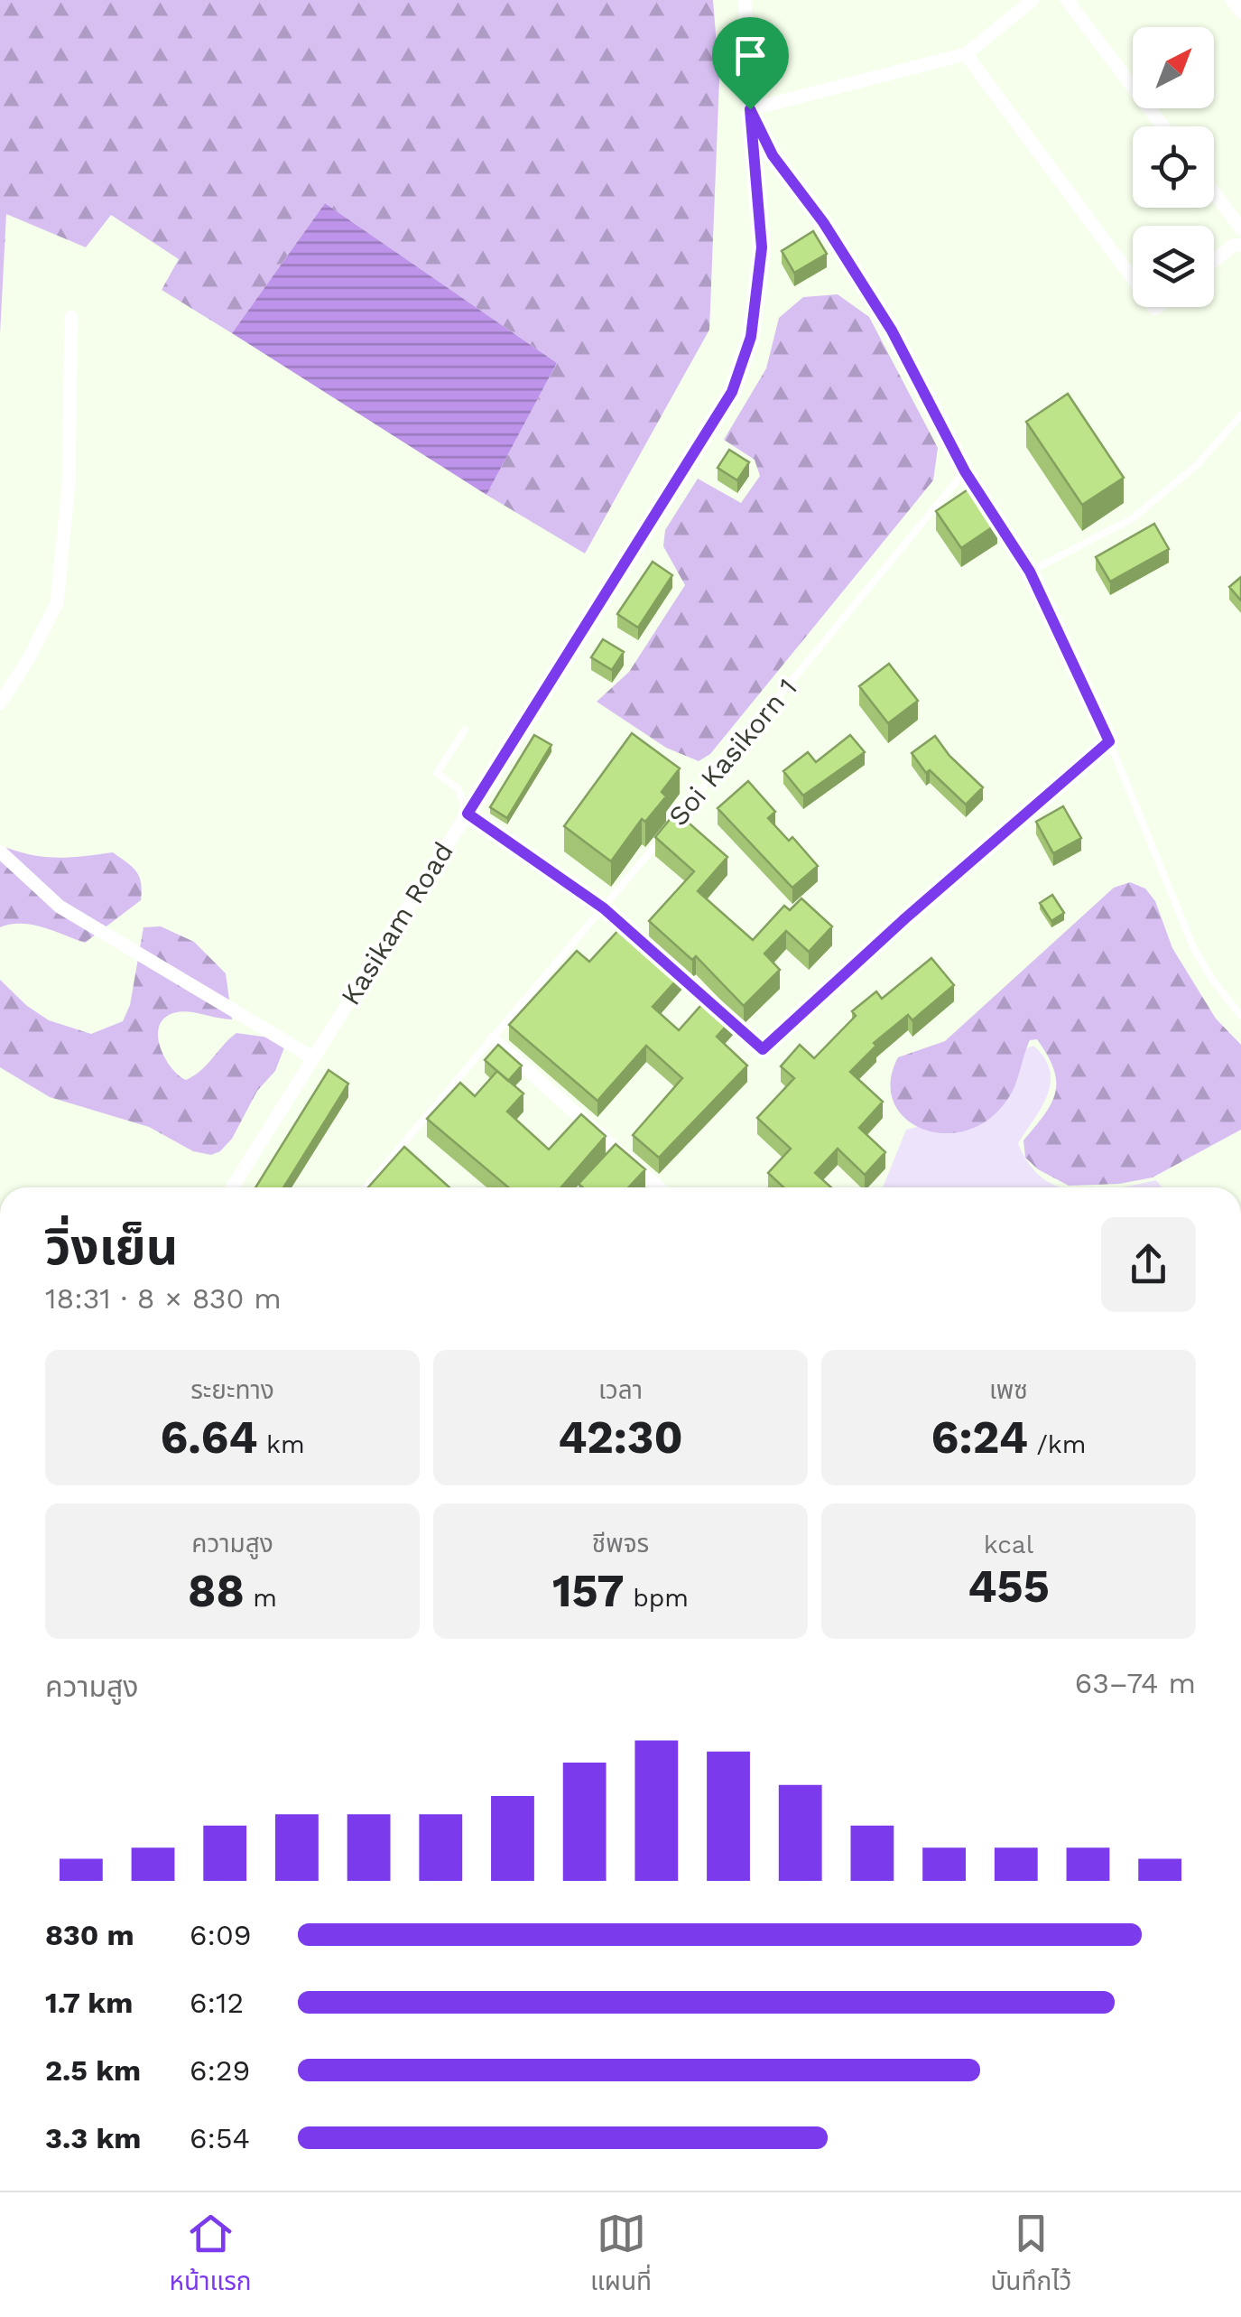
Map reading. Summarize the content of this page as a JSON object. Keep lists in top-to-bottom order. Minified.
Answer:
{"streets":{"street":["Kasikam Road"],"lane":["Soi Kasikorn 1"]},"north":"top right","page":{"heading":["วิ่งเย็น","18:31 · 8 × 830 m"],"stats":[["ระยะทาง","6.64 km"],["เวลา","42:30"],["เพซ","6:24 /km"],["ความสูง","88 m"],["ชีพจร","157 bpm"],["kcal","455"]],"chart":["ความสูง","63–74 m"],"list":[{"name":"830 m","note":"6:09"},{"name":"1.7 km","note":"6:12"},{"name":"2.5 km","note":"6:29"},{"name":"3.3 km","note":"6:54"}],"tabs":["หน้าแรก","แผนที่","บันทึกไว้"]}}
